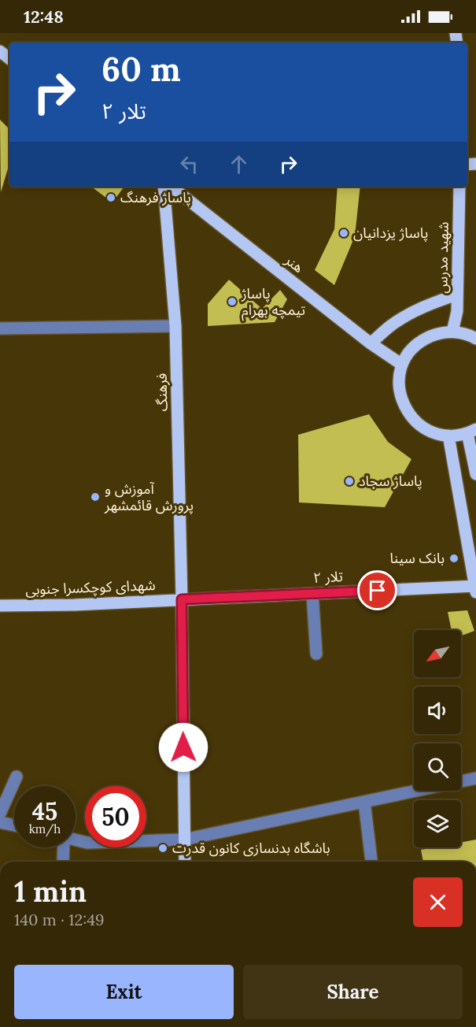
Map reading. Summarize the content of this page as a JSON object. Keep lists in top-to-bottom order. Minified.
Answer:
{"streets":{"main road":["شهید مدرس","هنر","فرهنگ","تلار ۲","شهدای کوچکسرا جنوبی"]},"crossings":[["فرهنگ","تلار ۲"],["فرهنگ","شهدای کوچکسرا جنوبی"],["تلار ۲","شهدای کوچکسرا جنوبی"]],"places":["پاساژ فرهنگ","پاساژ یزدانیان","پاساژ تیمچه بهرام","پاساژ سجاد","آموزش و پرورش قائمشهر","بانک سینا","باشگاه بدنسازی کانون قدرت"],"north":"bottom left","page":{"status":"12:48","turn":["60 m","تلار ۲"],"speed":"45 km/h","limit":"50","heading":["1 min","140 m · 12:49"],"buttons":["Exit","Share"]}}
